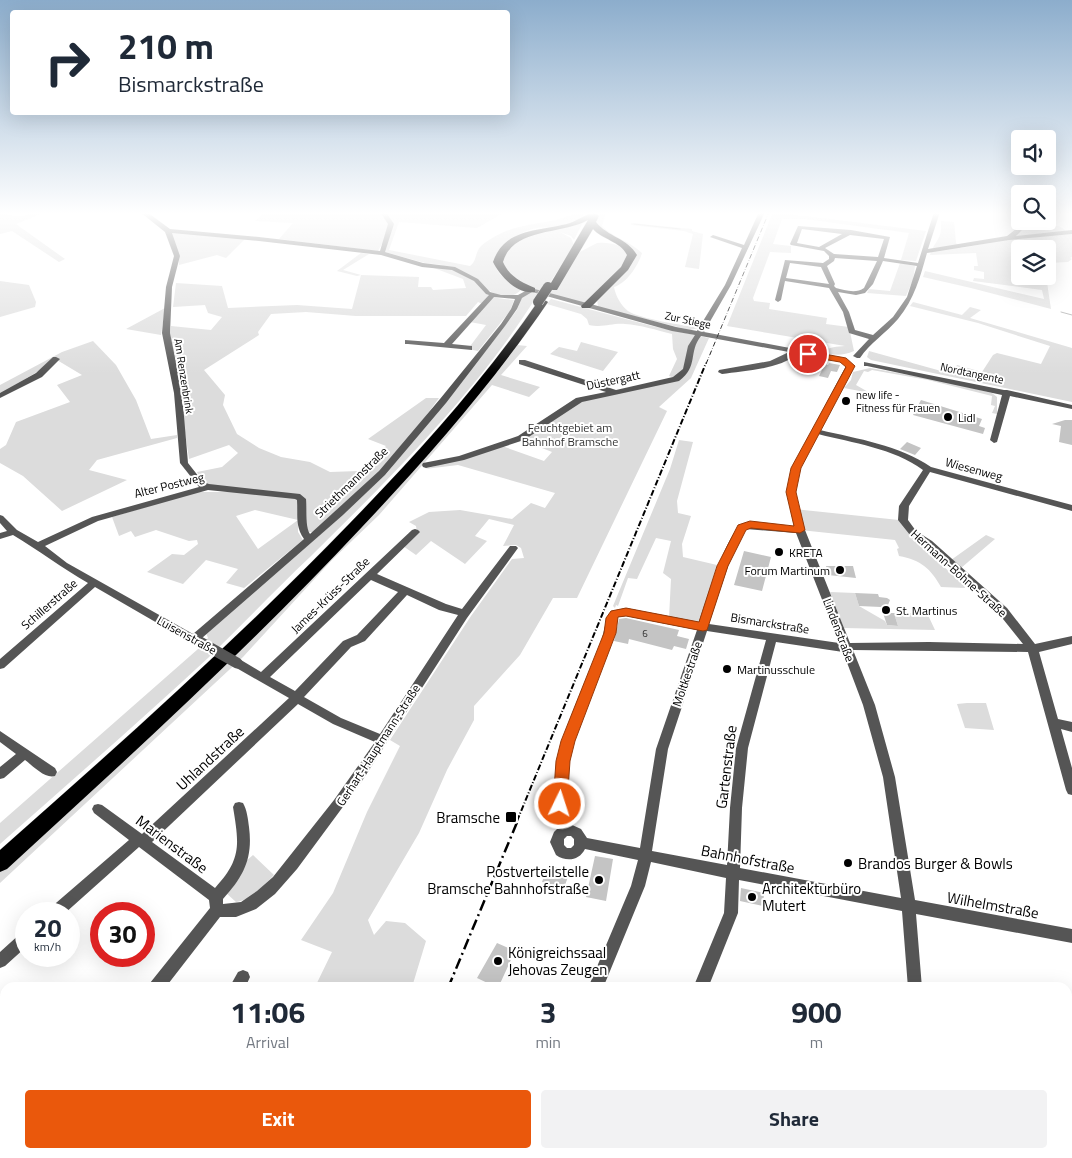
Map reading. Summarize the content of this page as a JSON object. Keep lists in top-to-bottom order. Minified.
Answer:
{"streets":{"street":["Zur Stiege","Nordtangente","Am Renzenbrink","Düstergatt","Wiesenweg","Striethmannstraße","Alter Postweg","Hermann-Bohne-Straße","James-Krüss-Straße","Schillerstraße","Bismarckstraße","Lindenstraße","Luisenstraße","Moltkestraße","Gerhart-Hauptmann-Straße","Uhlandstraße","Gartenstraße","Marienstraße","Bahnhofstraße","Wilhelmstraße"]},"crossings":[["Zur Stiege","Düstergatt"],["Zur Stiege","Striethmannstraße"],["Zur Stiege","Lindenstraße"],["Am Renzenbrink","Alter Postweg"],["Wiesenweg","Hermann-Bohne-Straße"],["Wiesenweg","Lindenstraße"],["Striethmannstraße","Alter Postweg"],["Striethmannstraße","Luisenstraße"],["Alter Postweg","Luisenstraße"],["Hermann-Bohne-Straße","Bismarckstraße"],["James-Krüss-Straße","Luisenstraße"],["Schillerstraße","Luisenstraße"],["Bismarckstraße","Lindenstraße"],["Bismarckstraße","Moltkestraße"],["Bismarckstraße","Gartenstraße"],["Bismarckstraße","Bahnhofstraße"],["Lindenstraße","Moltkestraße"],["Lindenstraße","Bahnhofstraße"],["Lindenstraße","Wilhelmstraße"],["Luisenstraße","Gerhart-Hauptmann-Straße"],["Luisenstraße","Uhlandstraße"],["Moltkestraße","Bahnhofstraße"],["Gerhart-Hauptmann-Straße","Marienstraße"],["Uhlandstraße","Marienstraße"],["Gartenstraße","Bahnhofstraße"],["Bahnhofstraße","Wilhelmstraße"]],"parks":["Feuchtgebiet am Bahnhof Bramsche"],"places":{"other":["new life - Fitness für Frauen","Lidl","KRETA","Forum Martinum","St. Martinus","Martinusschule","Brandos Burger & Bowls","Postverteilstelle Bramsche Bahnhofstraße","Architekturbüro Mutert","Königreichssaal Jehovas Zeugen"],"transit":["Bramsche"]},"house_numbers":["6"],"page":{"turn":["210 m","Bismarckstraße"],"speed":"20 km/h","limit":"30","eta":["11:06","Arrival","3","min","900","m"],"buttons":["Exit","Share"]}}
